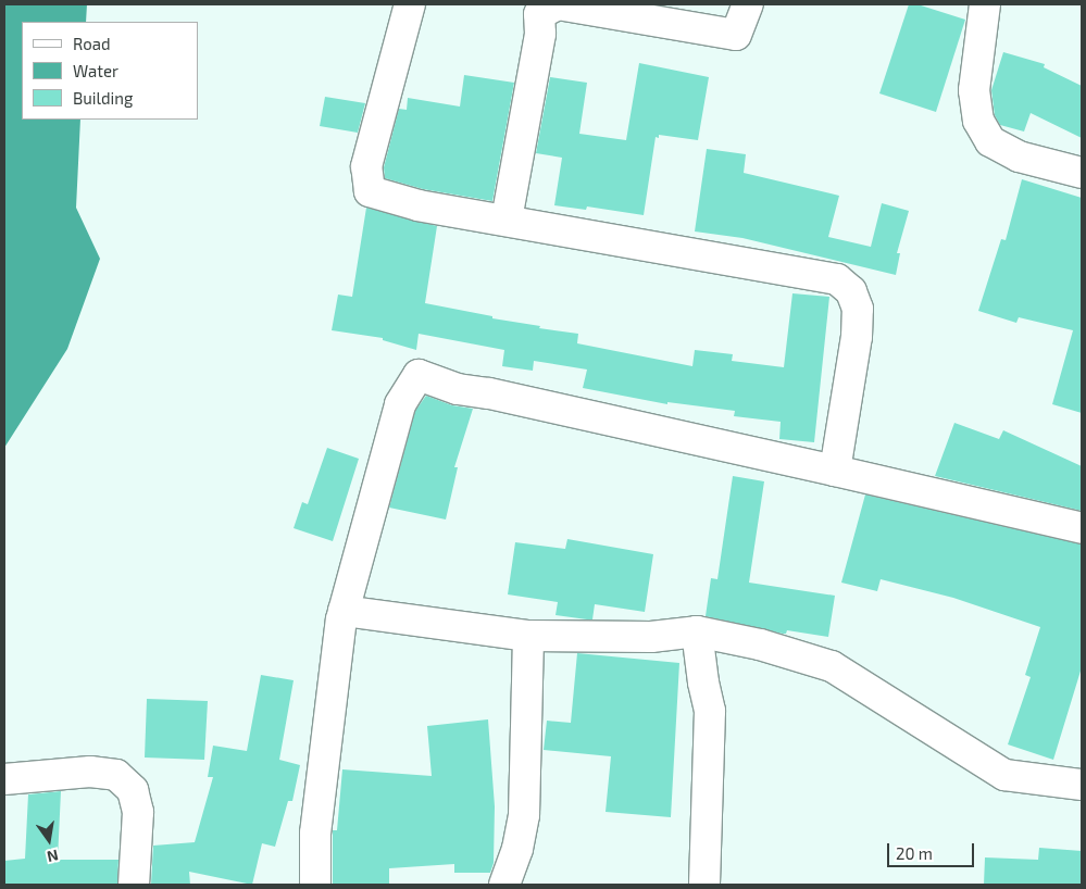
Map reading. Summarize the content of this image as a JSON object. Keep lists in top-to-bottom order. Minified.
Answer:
{"legend":["Road","Water","Building"],"scale_bar":"20 m","north":"bottom"}
